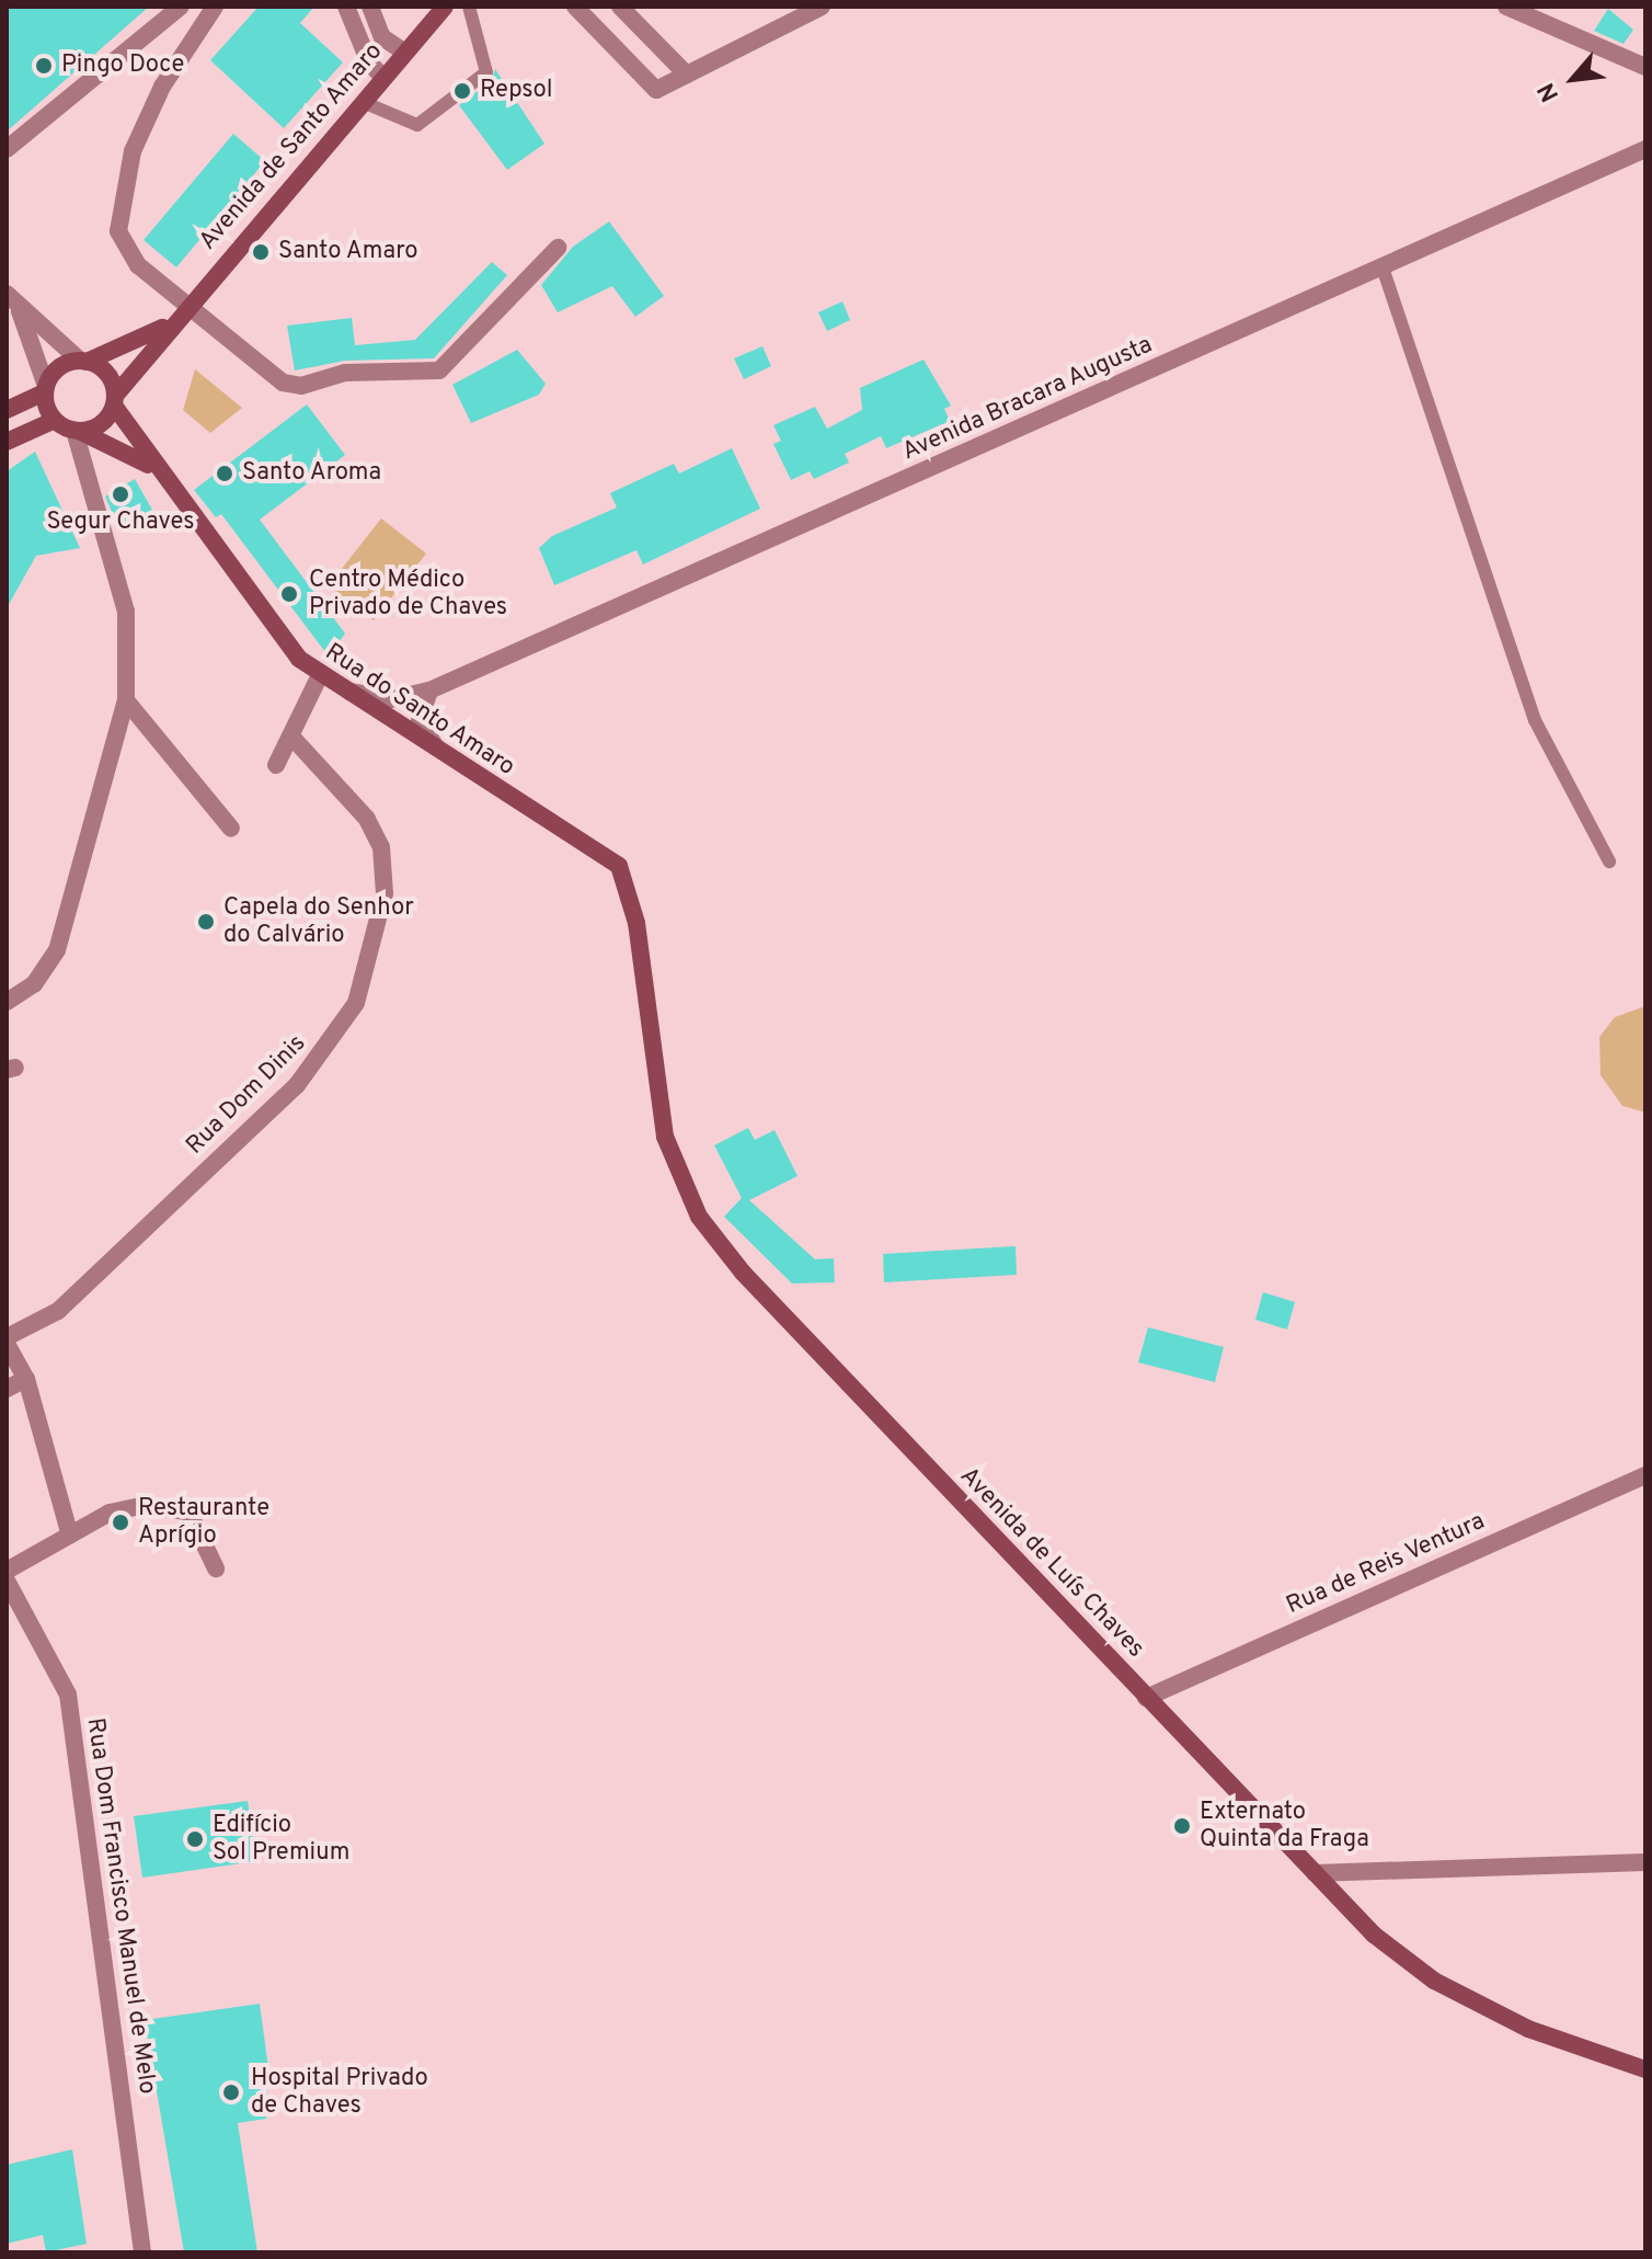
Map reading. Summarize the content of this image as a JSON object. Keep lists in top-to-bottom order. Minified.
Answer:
{"streets":{"main road":["Avenida de Santo Amaro","Rua do Santo Amaro","Avenida de Luís Chaves"],"street":["Avenida Bracara Augusta","Rua Dom Dinis","Rua de Reis Ventura","Rua Dom Francisco Manuel de Melo"]},"crossings":[["Avenida de Santo Amaro","Rua do Santo Amaro"],["Avenida Bracara Augusta","Rua do Santo Amaro"],["Rua do Santo Amaro","Avenida de Luís Chaves"],["Avenida de Luís Chaves","Rua de Reis Ventura"]],"places":["Pingo Doce","Repsol","Santo Amaro","Santo Aroma","Segur Chaves","Centro Médico Privado de Chaves","Capela do Senhor do Calvário","Restaurante Aprígio","Externato Quinta da Fraga","Edifício Sol Premium","Hospital Privado de Chaves"],"north":"bottom left"}
